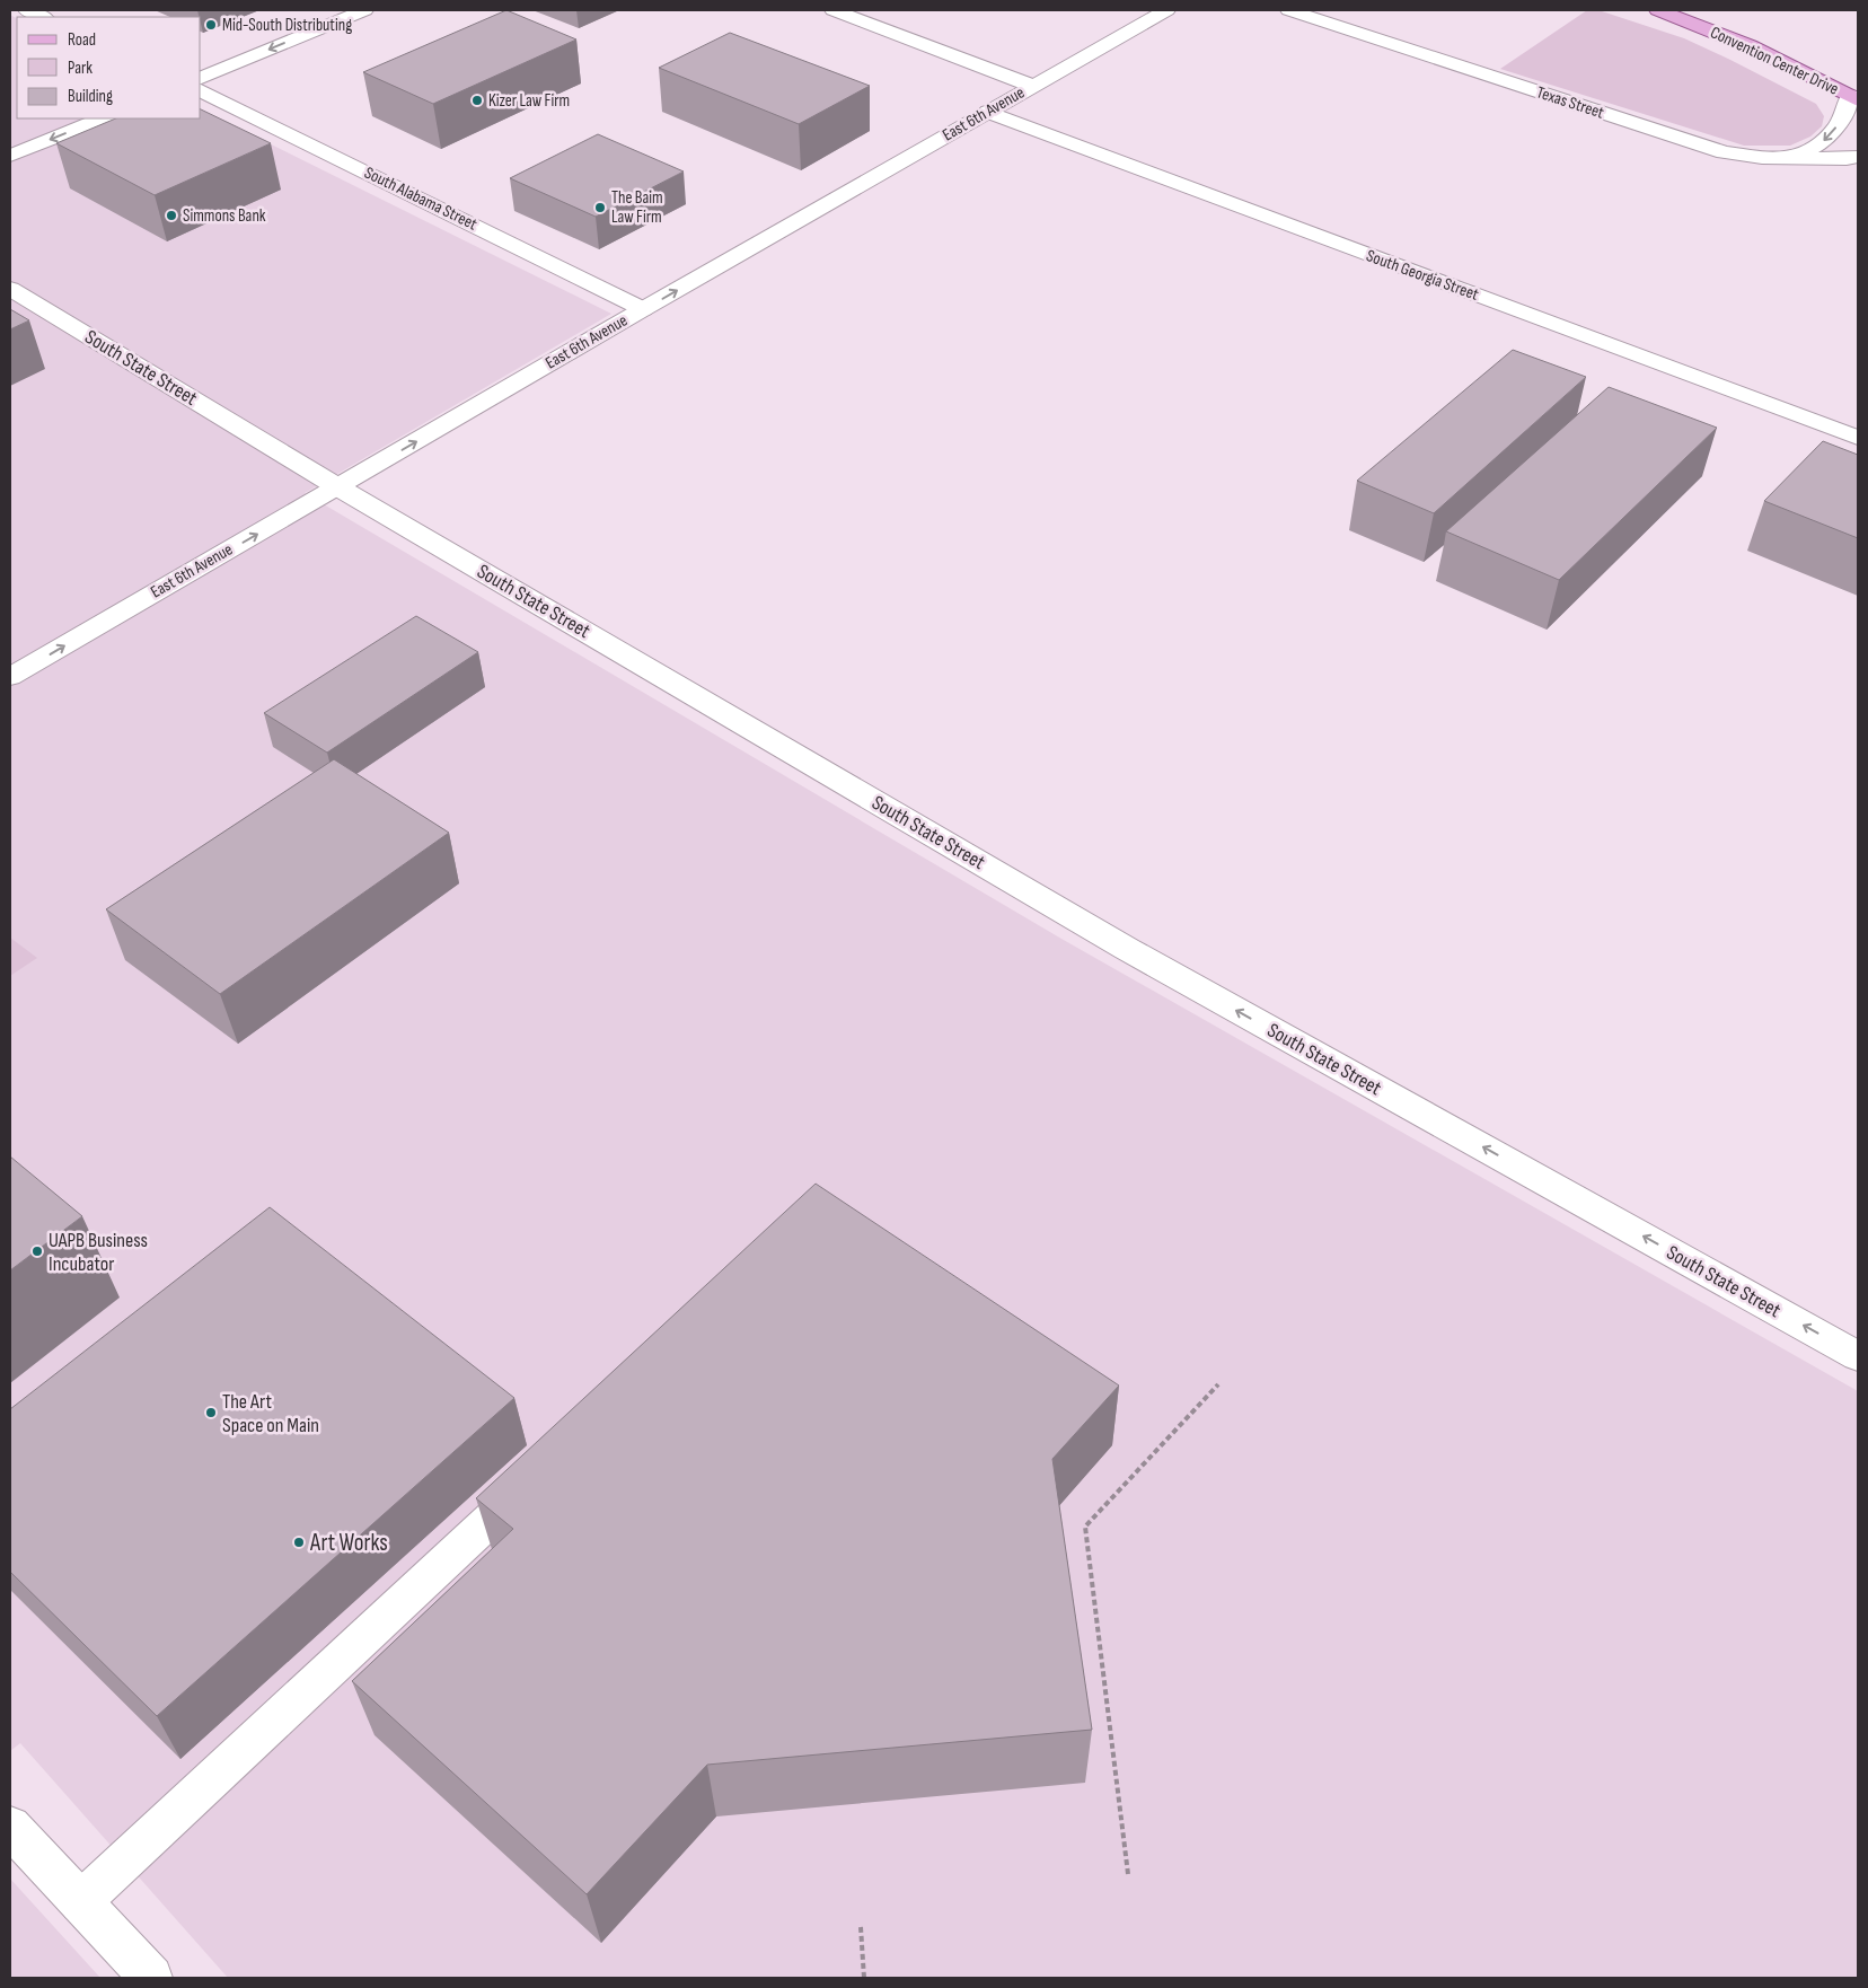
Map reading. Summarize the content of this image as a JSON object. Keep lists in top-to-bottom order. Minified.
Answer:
{"streets":{"main road":["Convention Center Drive"],"street":["Texas Street","East 6th Avenue","South Alabama Street","South Georgia Street","South State Street"]},"crossings":[["East 6th Avenue","South Alabama Street"],["East 6th Avenue","South Georgia Street"],["East 6th Avenue","South State Street"]],"one_way":["East 6th Avenue","South State Street"],"places":["Mid-South Distributing","Kizer Law Firm","The Baim Law Firm","Simmons Bank","UAPB Business Incubator","The Art Space on Main","Art Works"],"legend":["Road","Park","Building"]}
